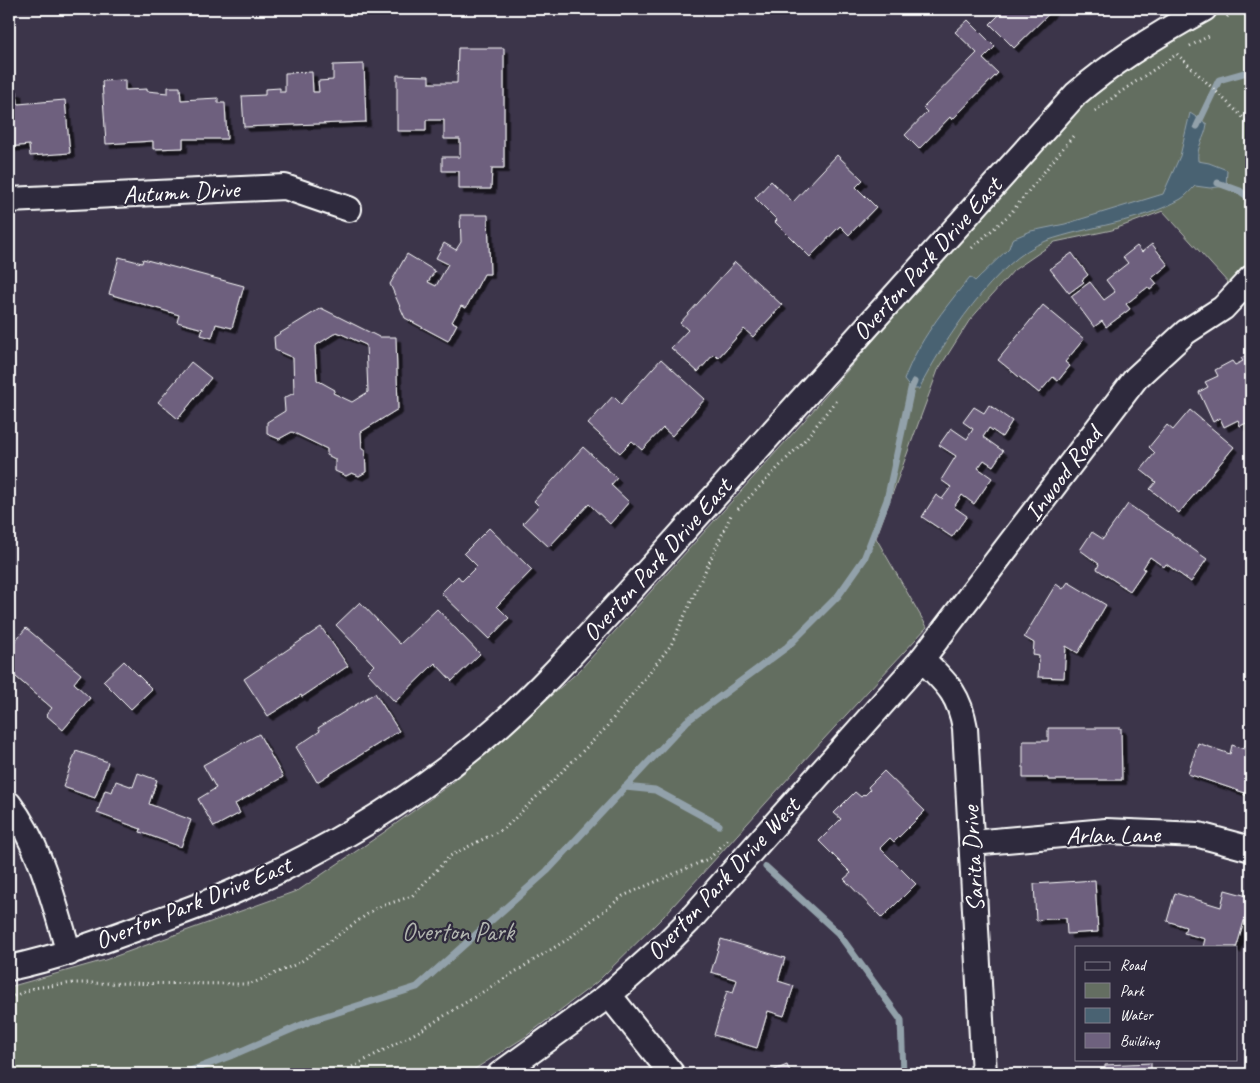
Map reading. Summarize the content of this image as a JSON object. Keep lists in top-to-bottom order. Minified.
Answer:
{"streets":{"street":["Autumn Drive","Overton Park Drive East","Inwood Road","Arlan Lane","Sarita Drive","Overton Park Drive West"]},"crossings":[["Inwood Road","Sarita Drive"],["Inwood Road","Overton Park Drive West"],["Arlan Lane","Sarita Drive"],["Sarita Drive","Overton Park Drive West"]],"parks":["Overton Park"],"legend":["Road","Park","Water","Building"]}
